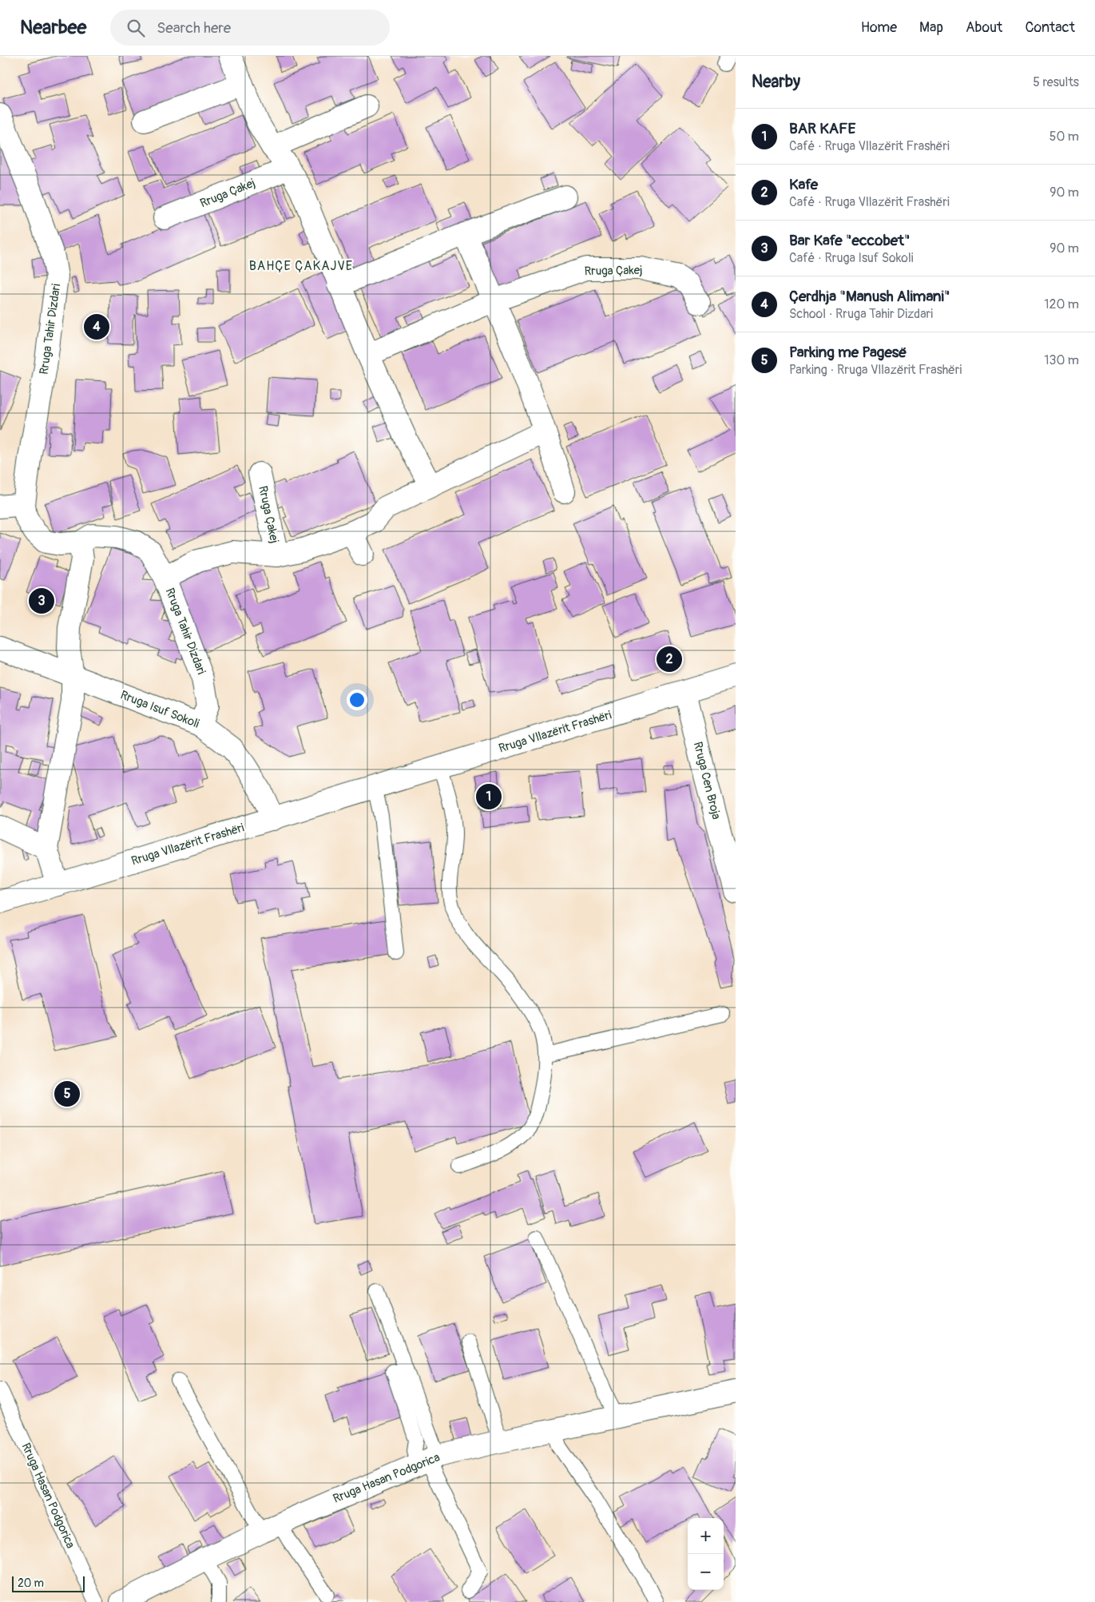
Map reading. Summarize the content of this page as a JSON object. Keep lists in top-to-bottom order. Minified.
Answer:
{"streets":{"street":["Rruga Çakej","Rruga Tahir Dizdari","Rruga Isuf Sokoli","Rruga Vllazërit Frashëri","Rruga Cen Broja","Rruga Hasan Podgorica"]},"crossings":[["Rruga Çakej","Rruga Tahir Dizdari"],["Rruga Tahir Dizdari","Rruga Isuf Sokoli"],["Rruga Isuf Sokoli","Rruga Vllazërit Frashëri"],["Rruga Vllazërit Frashëri","Rruga Cen Broja"]],"districts":["BAHÇE ÇAKAJVE"],"scale_bar":"20 m","page":{"header":"Nearbee","search":"Search here","nav":["Home","Map","About","Contact"],"heading":["Nearby","5 results"],"list":[{"mark":"1","name":"BAR KAFE","note":"Café · Rruga Vllazërit Frashëri","value":"50 m"},{"mark":"2","name":"Kafe","note":"Café · Rruga Vllazërit Frashëri","value":"90 m"},{"mark":"3","name":"Bar Kafe \"eccobet\"","note":"Café · Rruga Isuf Sokoli","value":"90 m"},{"mark":"4","name":"Çerdhja \"Manush Alimani\"","note":"School · Rruga Tahir Dizdari","value":"120 m"},{"mark":"5","name":"Parking me Pagesë","note":"Parking · Rruga Vllazërit Frashëri","value":"130 m"}],"pins":["4","3","2","1","5"],"map_buttons":["+","−"],"scale":"20 m"}}
